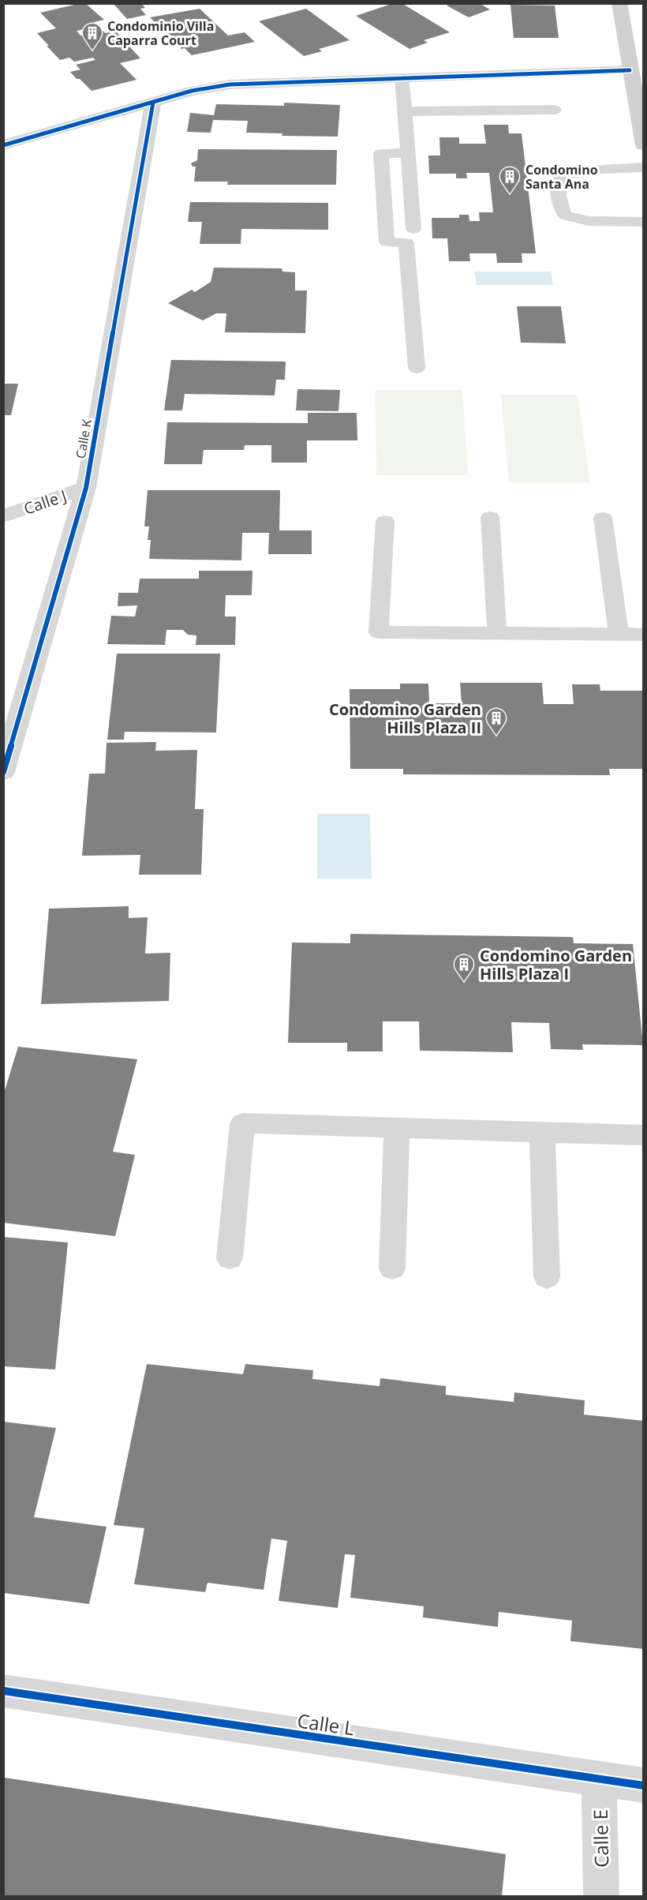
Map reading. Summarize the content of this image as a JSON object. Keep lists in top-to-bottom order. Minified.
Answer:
{"streets":{"street":["Calle K","Calle J","Calle L","Calle E"]},"crossings":[["Calle K","Calle J"],["Calle L","Calle E"]],"places":{"building":["Condominio Villa Caparra Court","Condomino Santa Ana","Condomino Garden Hills Plaza II","Condomino Garden Hills Plaza I"]}}
